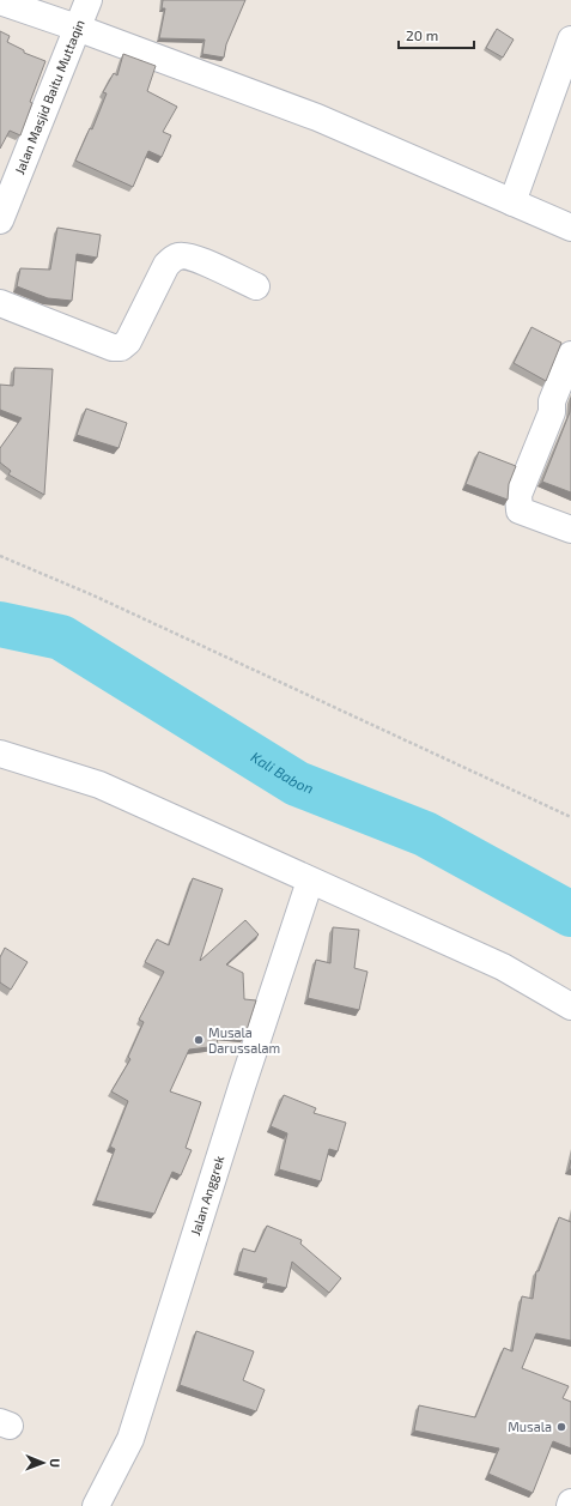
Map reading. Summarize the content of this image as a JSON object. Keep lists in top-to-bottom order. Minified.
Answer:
{"streets":{"street":["Jalan Masjid Baitu Muttaqin","Jalan Anggrek"]},"water":["Kali Babon"],"places":["Musala Darussalam","Musala"],"scale_bar":"20 m","north":"right"}
